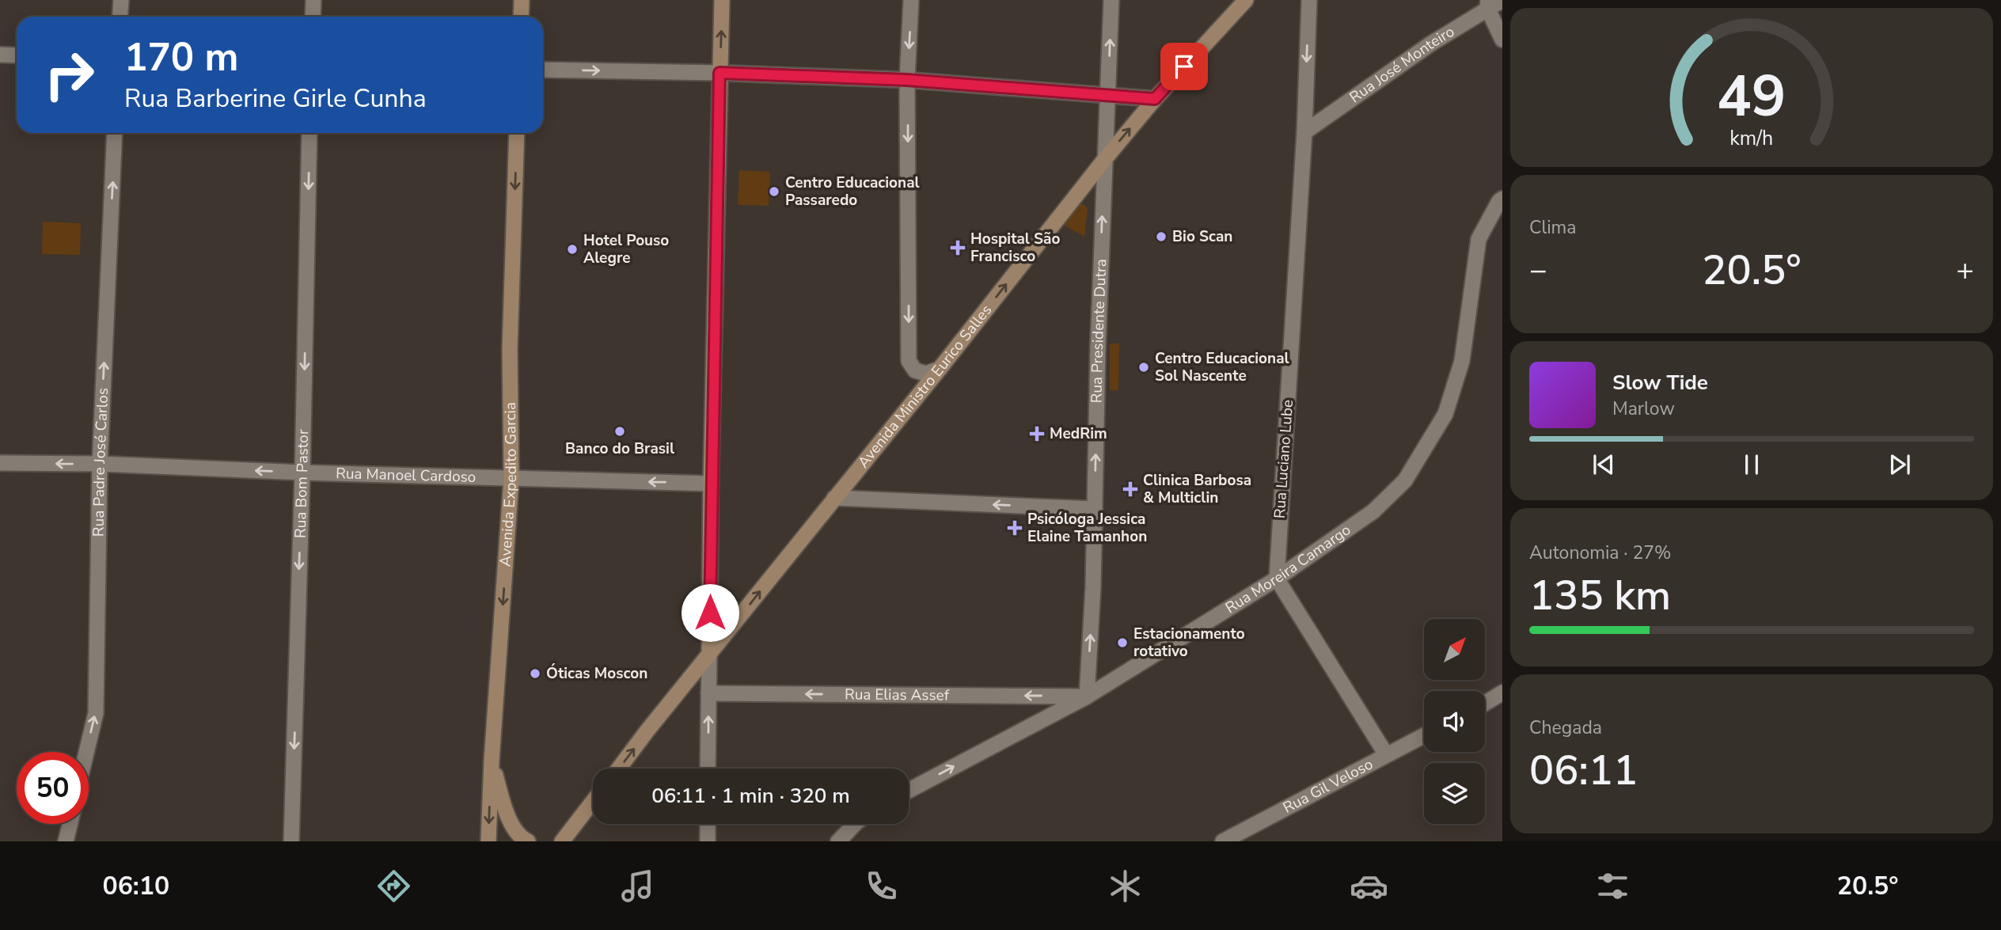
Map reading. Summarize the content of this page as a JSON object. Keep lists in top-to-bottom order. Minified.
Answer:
{"streets":{"main road":["Avenida Ministro Eurico Salles","Avenida Expedito Garcia"],"street":["Rua José Monteiro","Rua Presidente Dutra","Rua Luciano Lube","Rua Padre José Carlos","Rua Manoel Cardoso","Rua Bom Pastor","Rua Moreira Camargo","Rua Elias Assef","Rua Gil Veloso"]},"crossings":[["Rua José Monteiro","Rua Luciano Lube"],["Rua Presidente Dutra","Avenida Ministro Eurico Salles"],["Rua Presidente Dutra","Rua Moreira Camargo"],["Rua Presidente Dutra","Rua Elias Assef"],["Rua Luciano Lube","Rua Moreira Camargo"],["Rua Padre José Carlos","Rua Manoel Cardoso"],["Rua Manoel Cardoso","Rua Bom Pastor"],["Rua Manoel Cardoso","Avenida Expedito Garcia"],["Rua Moreira Camargo","Rua Elias Assef"]],"one_way":["Rua Presidente Dutra","Avenida Ministro Eurico Salles","Rua Padre José Carlos","Rua Manoel Cardoso","Rua Bom Pastor","Avenida Expedito Garcia","Rua Elias Assef"],"places":{"other":["Centro Educacional Passaredo","Bio Scan","Hotel Pouso Alegre","Centro Educacional Sol Nascente","Banco do Brasil","Estacionamento rotativo","Óticas Moscon"],"health":["Hospital São Francisco","MedRim","Clinica Barbosa & Multiclin","Psicóloga Jessica Elaine Tamanhon"]},"north":"top right","page":{"turn":["170 m","Rua Barberine Girle Cunha"],"tile":["Clima",["Autonomia · 27%","135 km"],["Chegada","06:11"]],"heat":["−","20.5°","+"],"song":["Slow Tide","Marlow"],"limit":"50","trip":"06:11 · 1 min · 320 m","tabs":["06:10","20.5°"],"gauge":["49","km/h"]}}
